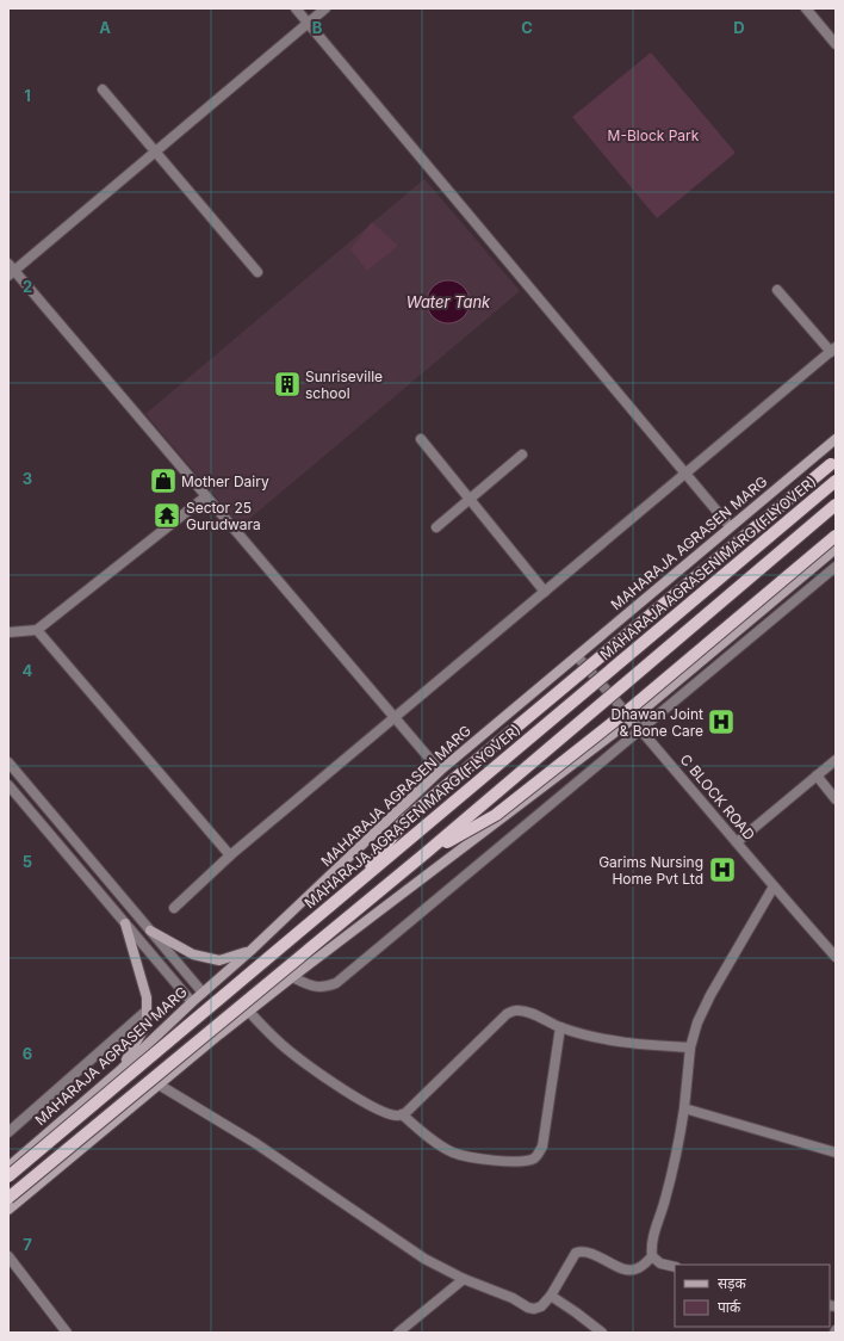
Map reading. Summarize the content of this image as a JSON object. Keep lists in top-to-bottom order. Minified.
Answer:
{"streets":{"main road":["MAHARAJA AGRASEN MARG","MAHARAJA AGRASEN MARG (FLYOVER)"],"street":["C BLOCK ROAD"]},"crossings":[["MAHARAJA AGRASEN MARG","C BLOCK ROAD"]],"water":["Water Tank"],"parks":["M-Block Park"],"places":{"building":["Sunriseville school"],"shop":["Mother Dairy"],"temple":["Sector 25 Gurudwara"],"hospital":["Dhawan Joint & Bone Care","Garims Nursing Home Pvt Ltd"]},"legend":["सड़क","पार्क"],"grid":{"columns":["A","B","C","D"],"rows":["1","2","3","4","5","6","7"]}}
